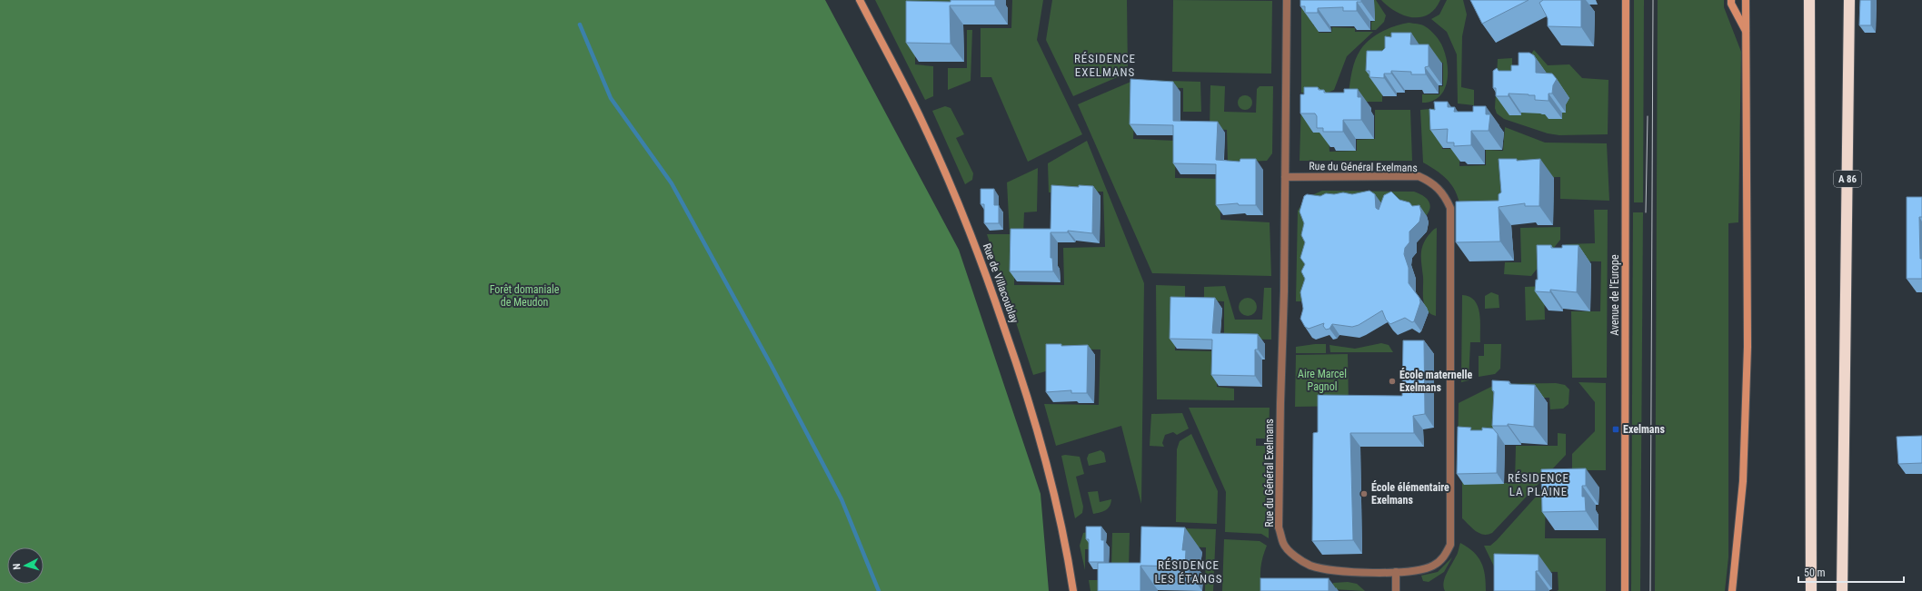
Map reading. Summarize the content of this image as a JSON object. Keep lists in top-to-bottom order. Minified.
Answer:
{"streets":{"highway":["A 86"],"main road":["Rue de Villacoublay","Avenue de l'Europe"],"street":["Rue du Général Exelmans"]},"districts":["RÉSIDENCE EXELMANS","RÉSIDENCE LA PLAINE","RÉSIDENCE LES ÉTANGS"],"parks":["Forêt domaniale de Meudon","Aire Marcel Pagnol"],"places":{"other":["École maternelle Exelmans","École élémentaire Exelmans"],"transit":["Exelmans"]},"scale_bar":"50 m","north":"left"}
